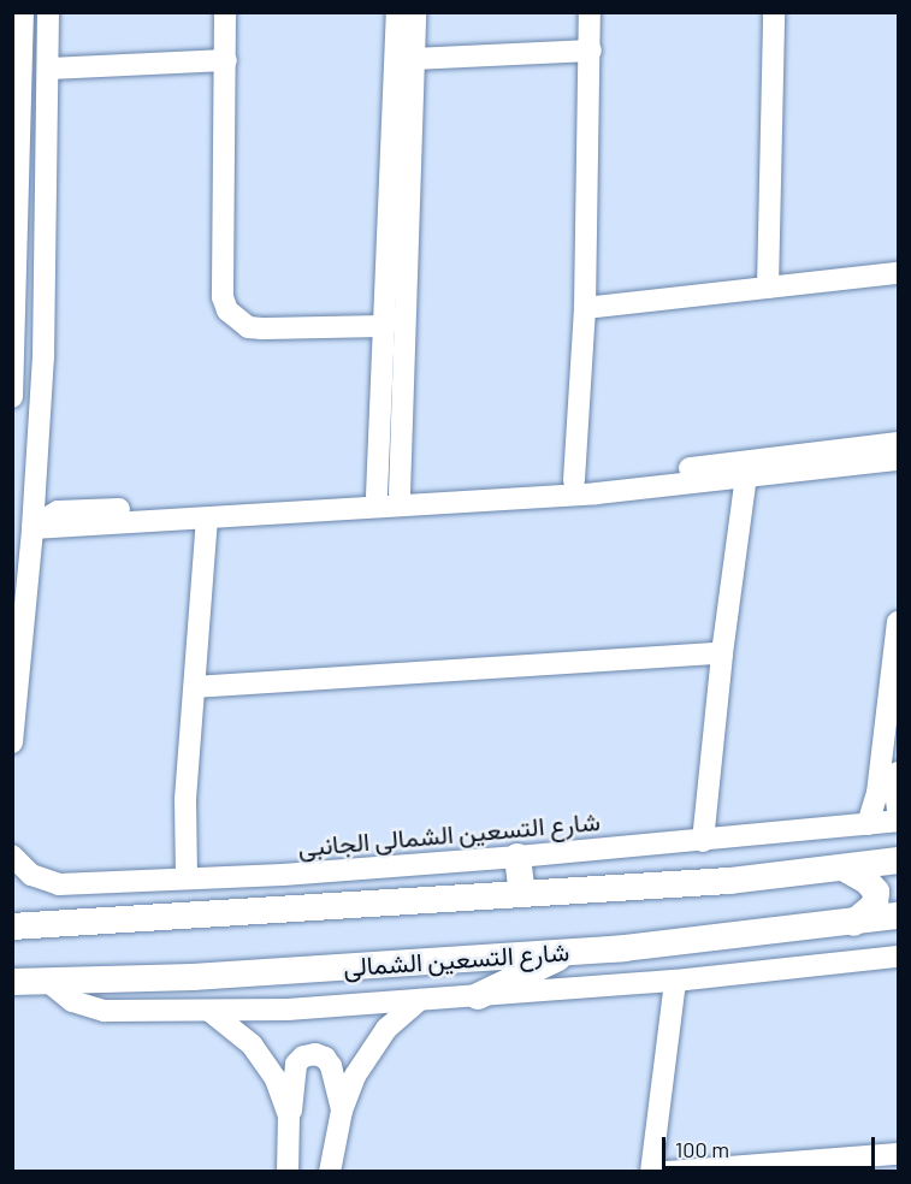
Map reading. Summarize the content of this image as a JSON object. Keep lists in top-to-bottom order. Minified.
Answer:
{"streets":{"main road":["شارع التسعين الشمالى"],"street":["شارع التسعين الشمالى الجانبى"]},"scale_bar":"100 m"}
